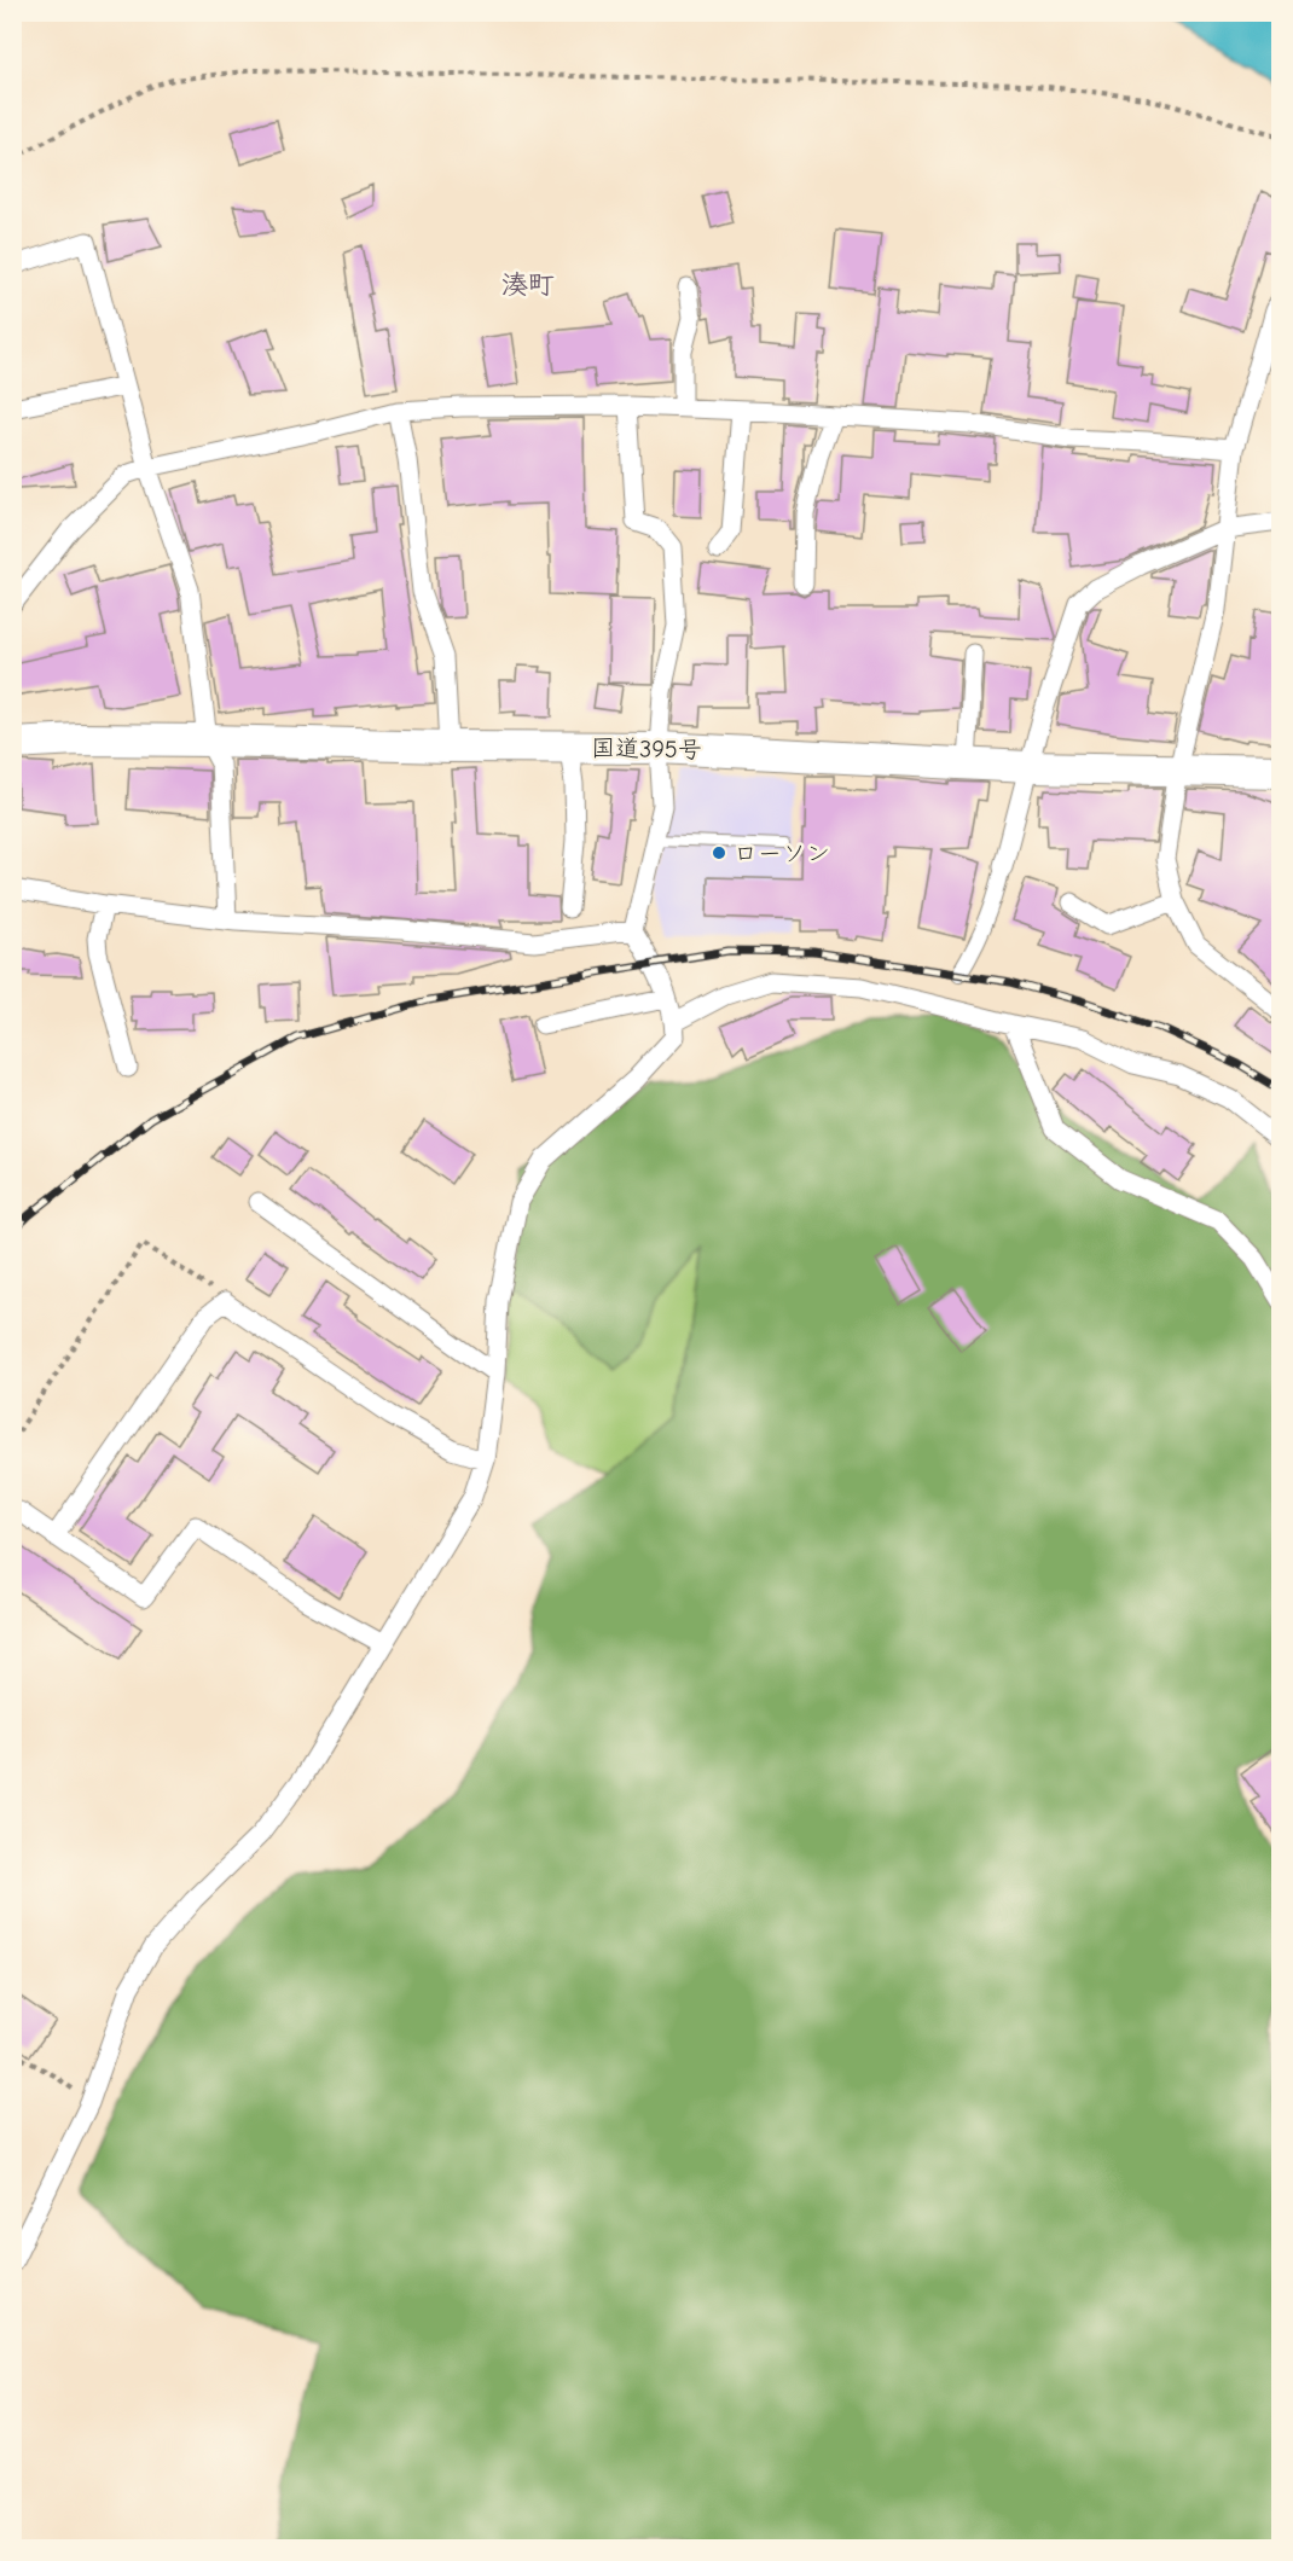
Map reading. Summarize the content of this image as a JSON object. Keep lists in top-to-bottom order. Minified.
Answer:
{"streets":{"highway":["国道395号"]},"districts":["湊町"],"places":["ローソン"]}
